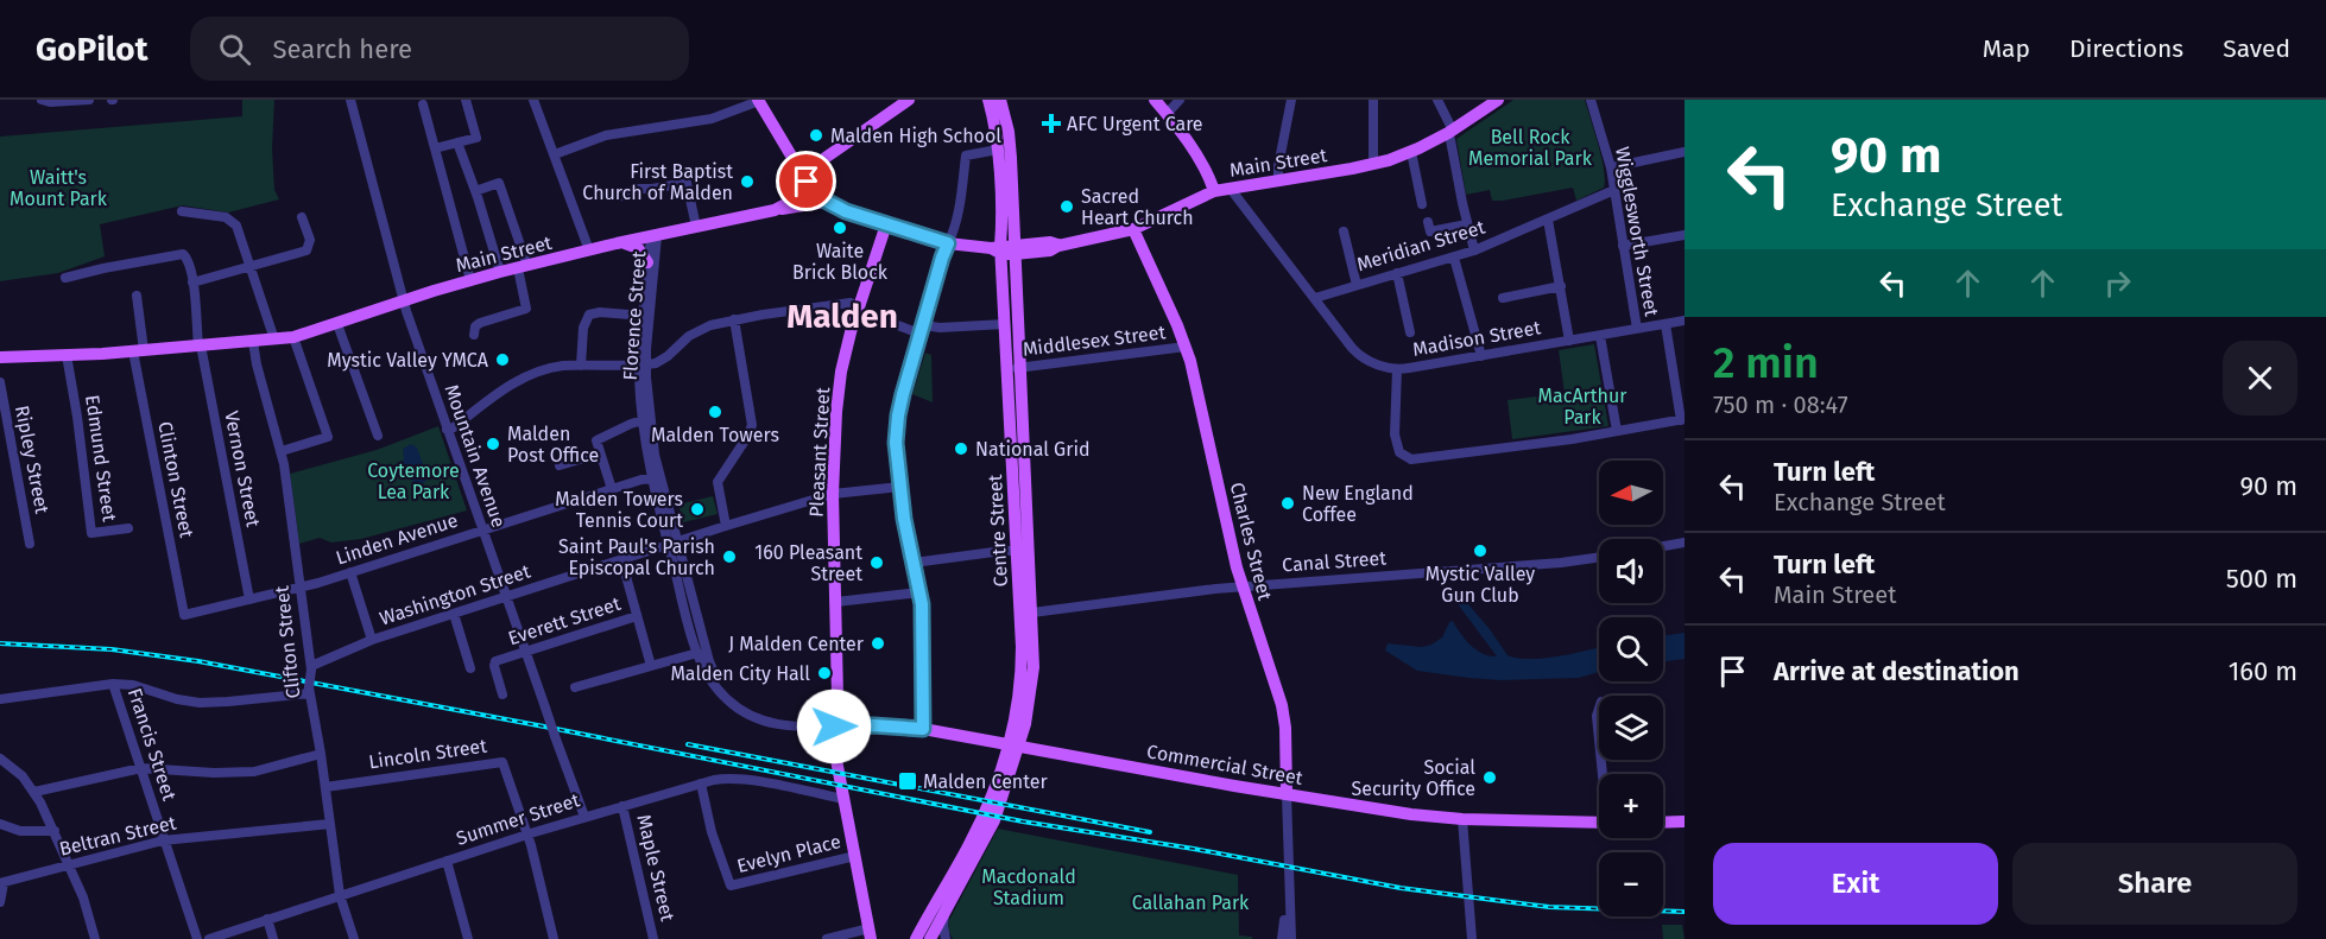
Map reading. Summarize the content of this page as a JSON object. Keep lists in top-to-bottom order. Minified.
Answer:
{"streets":{"main road":["Main Street","Pleasant Street","Centre Street","Charles Street","Commercial Street"],"street":["Wigglesworth Street","Meridian Street","Florence Street","Madison Street","Middlesex Street","Mountain Avenue","Edmund Street","Ripley Street","Vernon Street","Clinton Street","Linden Avenue","Canal Street","Washington Street","Everett Street","Clifton Street","Francis Street","Lincoln Street","Summer Street","Beltran Street","Evelyn Place","Maple Street"]},"crossings":[["Main Street","Florence Street"],["Main Street","Madison Street"],["Main Street","Pleasant Street"],["Main Street","Mountain Avenue"],["Main Street","Edmund Street"],["Main Street","Vernon Street"],["Main Street","Clinton Street"],["Main Street","Centre Street"],["Main Street","Charles Street"],["Main Street","Clifton Street"],["Wigglesworth Street","Meridian Street"],["Wigglesworth Street","Madison Street"],["Meridian Street","Madison Street"],["Florence Street","Pleasant Street"],["Florence Street","Linden Avenue"],["Florence Street","Washington Street"],["Florence Street","Commercial Street"],["Middlesex Street","Pleasant Street"],["Middlesex Street","Mountain Avenue"],["Middlesex Street","Centre Street"],["Middlesex Street","Charles Street"],["Pleasant Street","Washington Street"],["Pleasant Street","Commercial Street"],["Pleasant Street","Summer Street"],["Pleasant Street","Evelyn Place"],["Mountain Avenue","Linden Avenue"],["Mountain Avenue","Washington Street"],["Mountain Avenue","Everett Street"],["Mountain Avenue","Summer Street"],["Vernon Street","Linden Avenue"],["Clinton Street","Linden Avenue"],["Centre Street","Canal Street"],["Centre Street","Commercial Street"],["Linden Avenue","Clifton Street"],["Charles Street","Canal Street"],["Charles Street","Commercial Street"],["Washington Street","Clifton Street"],["Clifton Street","Lincoln Street"],["Clifton Street","Summer Street"],["Clifton Street","Beltran Street"],["Francis Street","Beltran Street"],["Lincoln Street","Summer Street"],["Summer Street","Evelyn Place"],["Summer Street","Maple Street"]],"districts":["Malden"],"parks":["Bell Rock Memorial Park","Waitt's Mount Park","MacArthur Park","Coytemore Lea Park","Macdonald Stadium","Callahan Park"],"places":{"health":["AFC Urgent Care"],"other":["Malden High School","First Baptist Church of Malden","Sacred Heart Church","Waite Brick Block","Mystic Valley YMCA","Malden Towers","Malden Post Office","National Grid","New England Coffee","Malden Towers Tennis Court","Mystic Valley Gun Club","Saint Paul's Parish Episcopal Church","160 Pleasant Street","J Malden Center","Malden City Hall","Social Security Office"],"transit":["Malden Center"]},"north":"left","page":{"header":"GoPilot","search":"Search here","nav":["Map","Directions","Saved"],"turn":["90 m","Exchange Street"],"heading":["2 min","750 m · 08:47"],"list":[{"name":"Turn left","note":"Exchange Street","value":"90 m"},{"name":"Turn left","note":"Main Street","value":"500 m"},{"name":"Arrive at destination","value":"160 m"}],"map_buttons":["+","−"],"buttons":["Exit","Share"]}}
